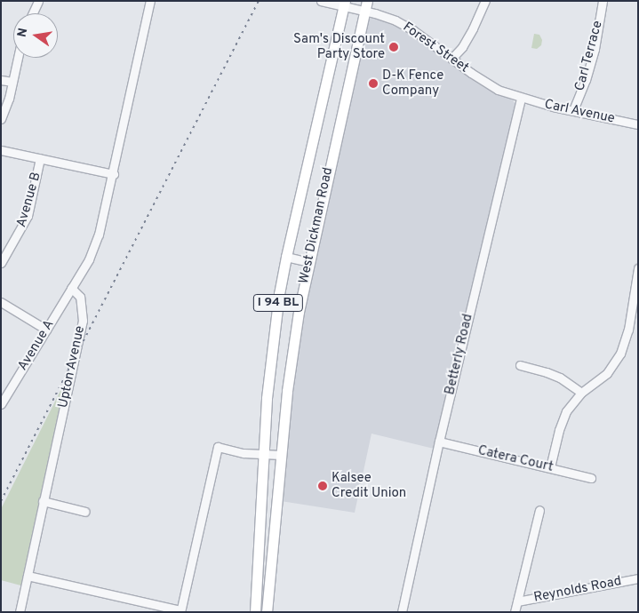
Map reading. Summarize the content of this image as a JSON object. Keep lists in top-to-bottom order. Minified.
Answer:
{"streets":{"main road":["West Dickman Road","I 94 BL"],"street":["Forest Street","Carl Terrace","Carl Avenue","Avenue B","Avenue A","Betterly Road","Upton Avenue","Catera Court","Reynolds Road"]},"crossings":[["Forest Street","Carl Avenue"],["Forest Street","West Dickman Road"],["Forest Street","Betterly Road"],["Carl Terrace","Carl Avenue"],["Carl Avenue","Betterly Road"],["Avenue A","Upton Avenue"],["Betterly Road","Catera Court"]],"places":["Sam's Discount Party Store","D-K Fence Company","Kalsee Credit Union"],"north":"left"}
